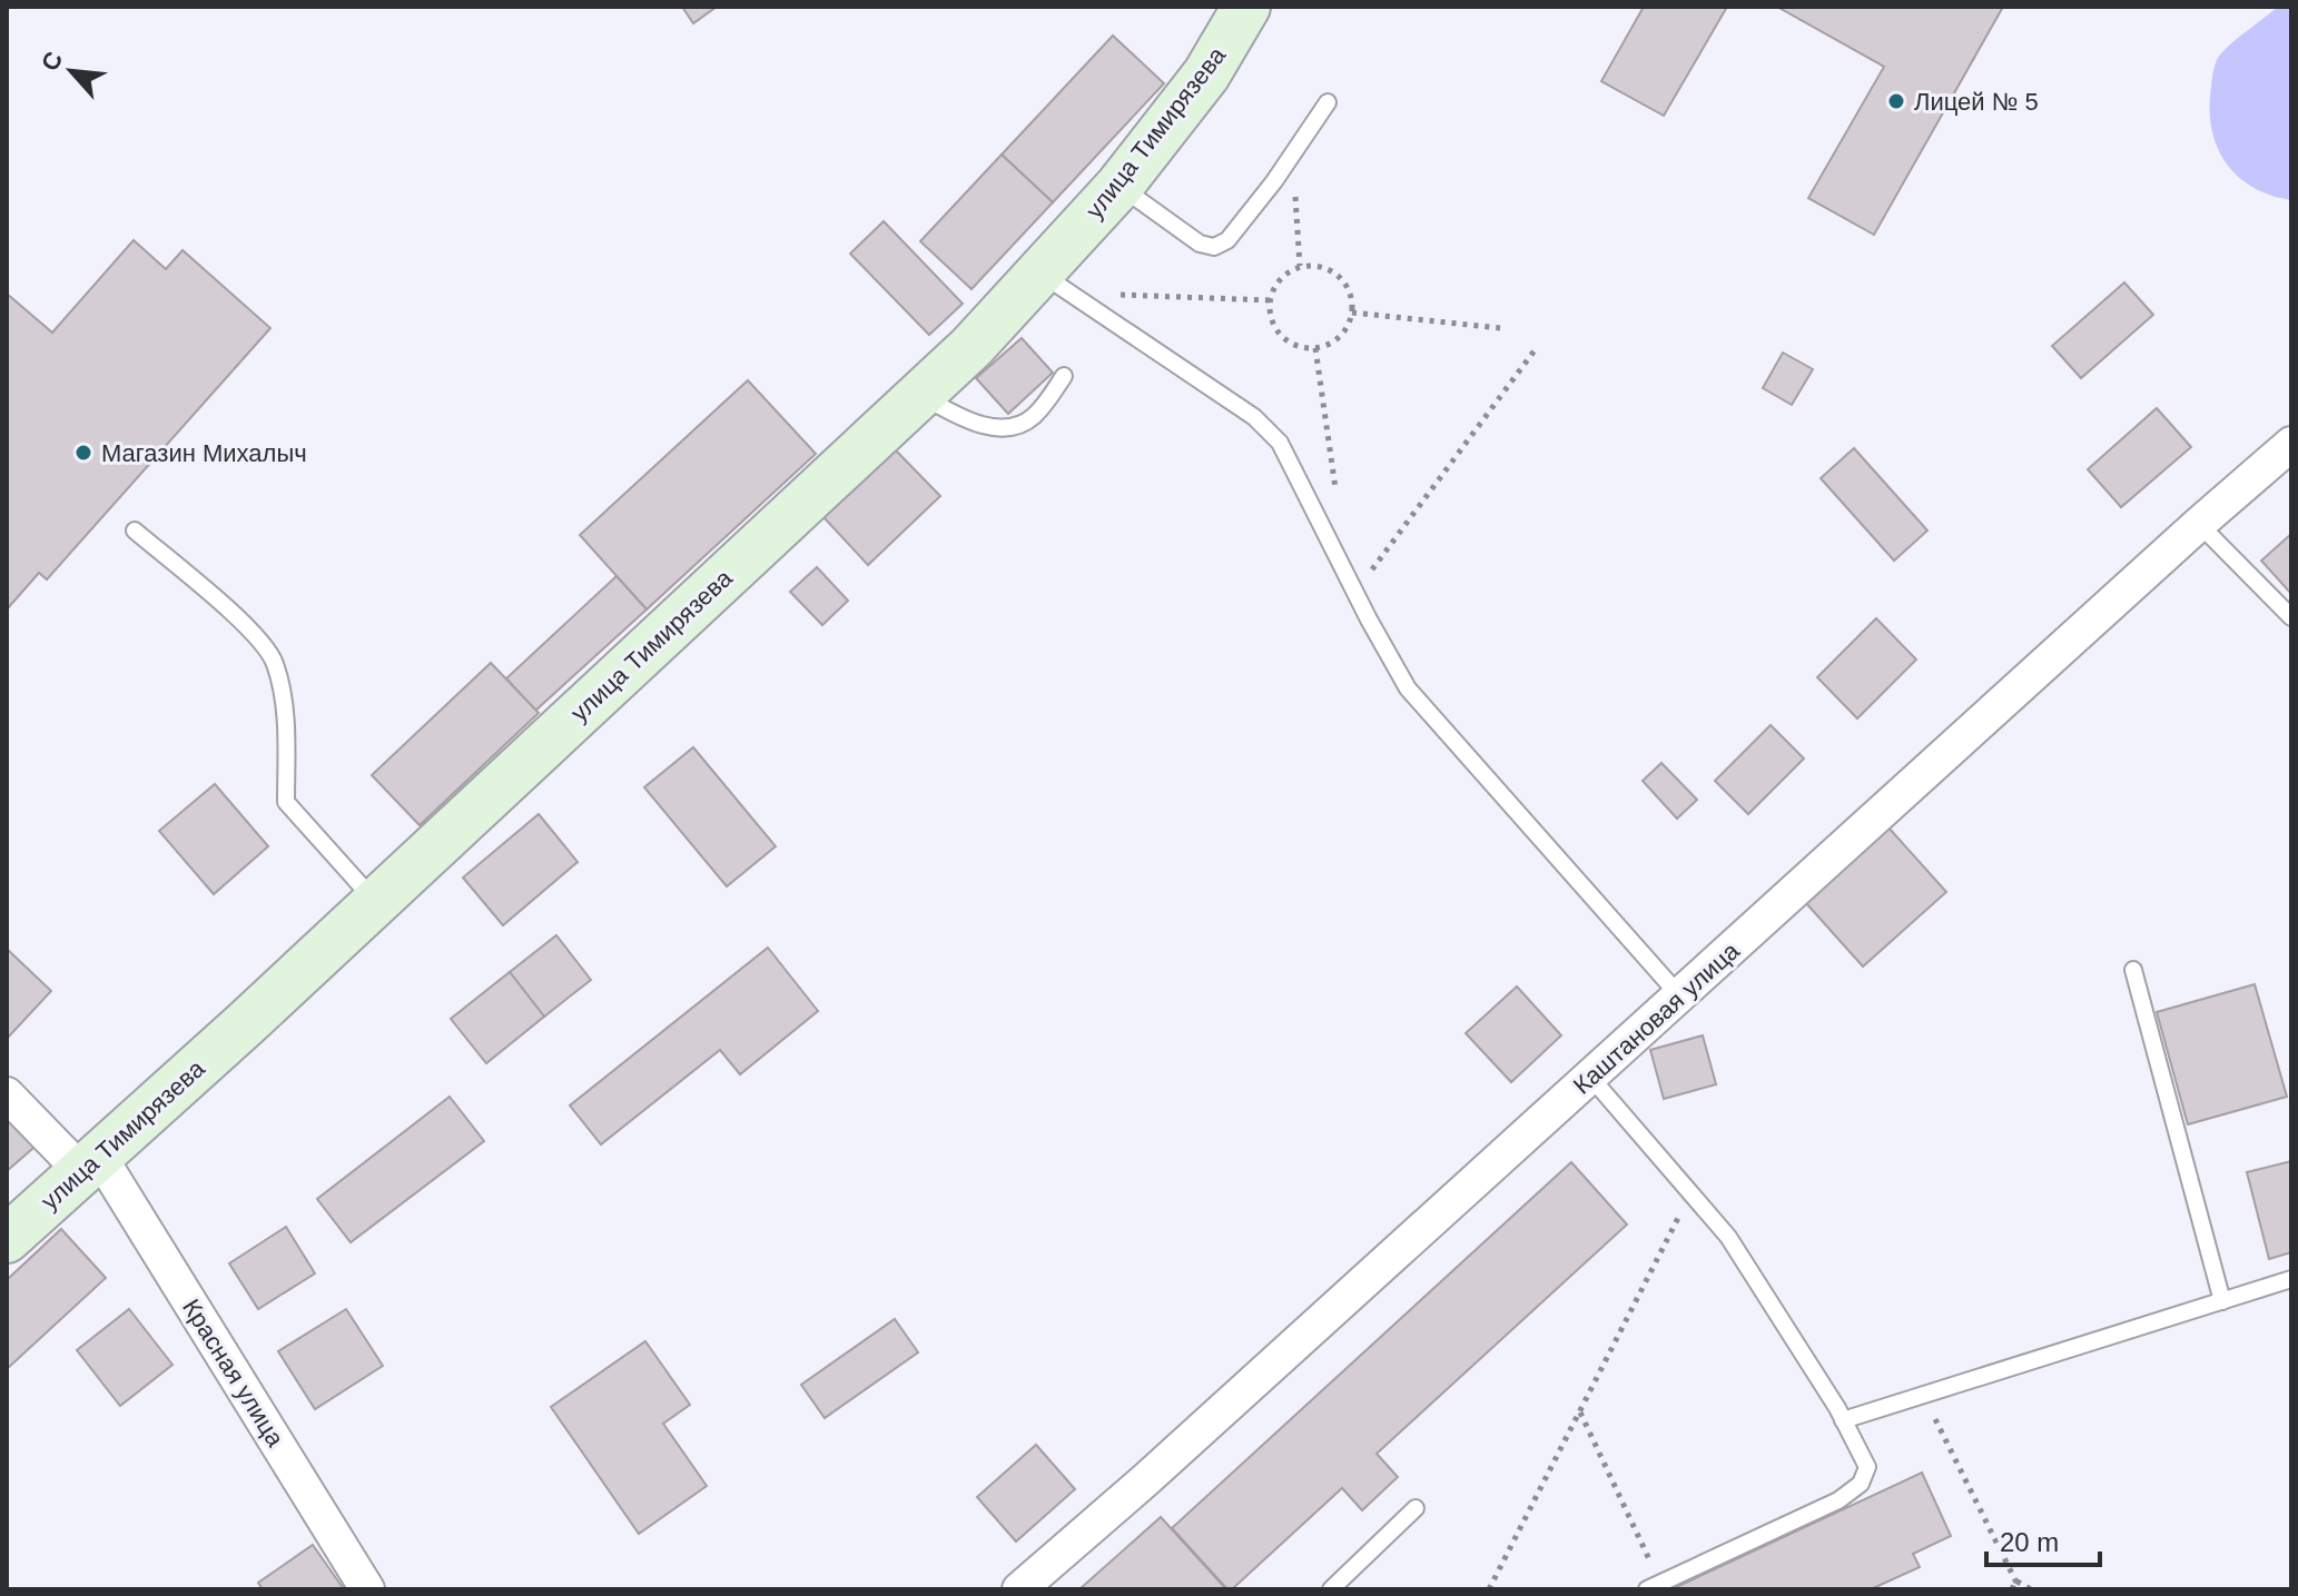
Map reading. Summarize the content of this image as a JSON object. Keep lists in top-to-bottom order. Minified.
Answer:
{"streets":{"main road":["улица Тимирязева"],"street":["Каштановая улица","Красная улица"]},"crossings":[["улица Тимирязева","Красная улица"]],"places":["Лицей № 5","Магазин Михалыч"],"scale_bar":"20 m","north":"top left"}
